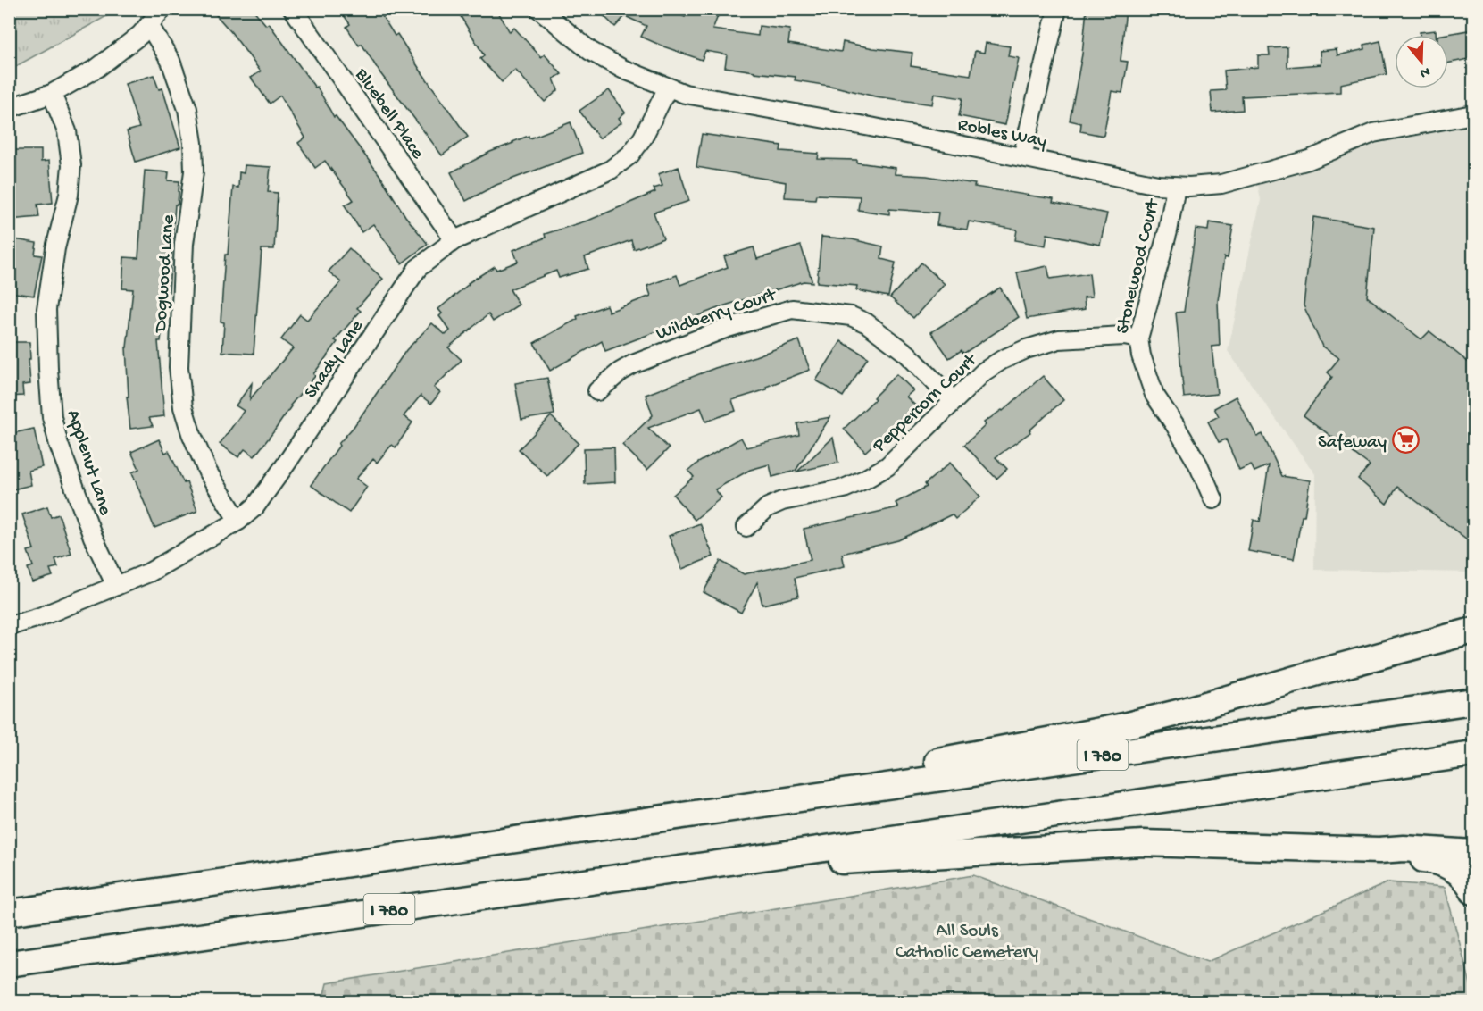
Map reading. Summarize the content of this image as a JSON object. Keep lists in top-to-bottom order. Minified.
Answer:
{"streets":{"highway":["I 780"],"street":["Bluebell Place","Robles Way","Stonewood Court","Dogwood Lane","Wildberry Court","Shady Lane","Peppercorn Court","Applenut Lane"]},"crossings":[["Bluebell Place","Shady Lane"],["Robles Way","Stonewood Court"],["Robles Way","Shady Lane"],["Stonewood Court","Peppercorn Court"],["Dogwood Lane","Shady Lane"],["Wildberry Court","Peppercorn Court"],["Shady Lane","Applenut Lane"]],"parks":["All Souls Catholic Cemetery"],"places":{"supermarket":["Safeway"]},"north":"bottom"}
